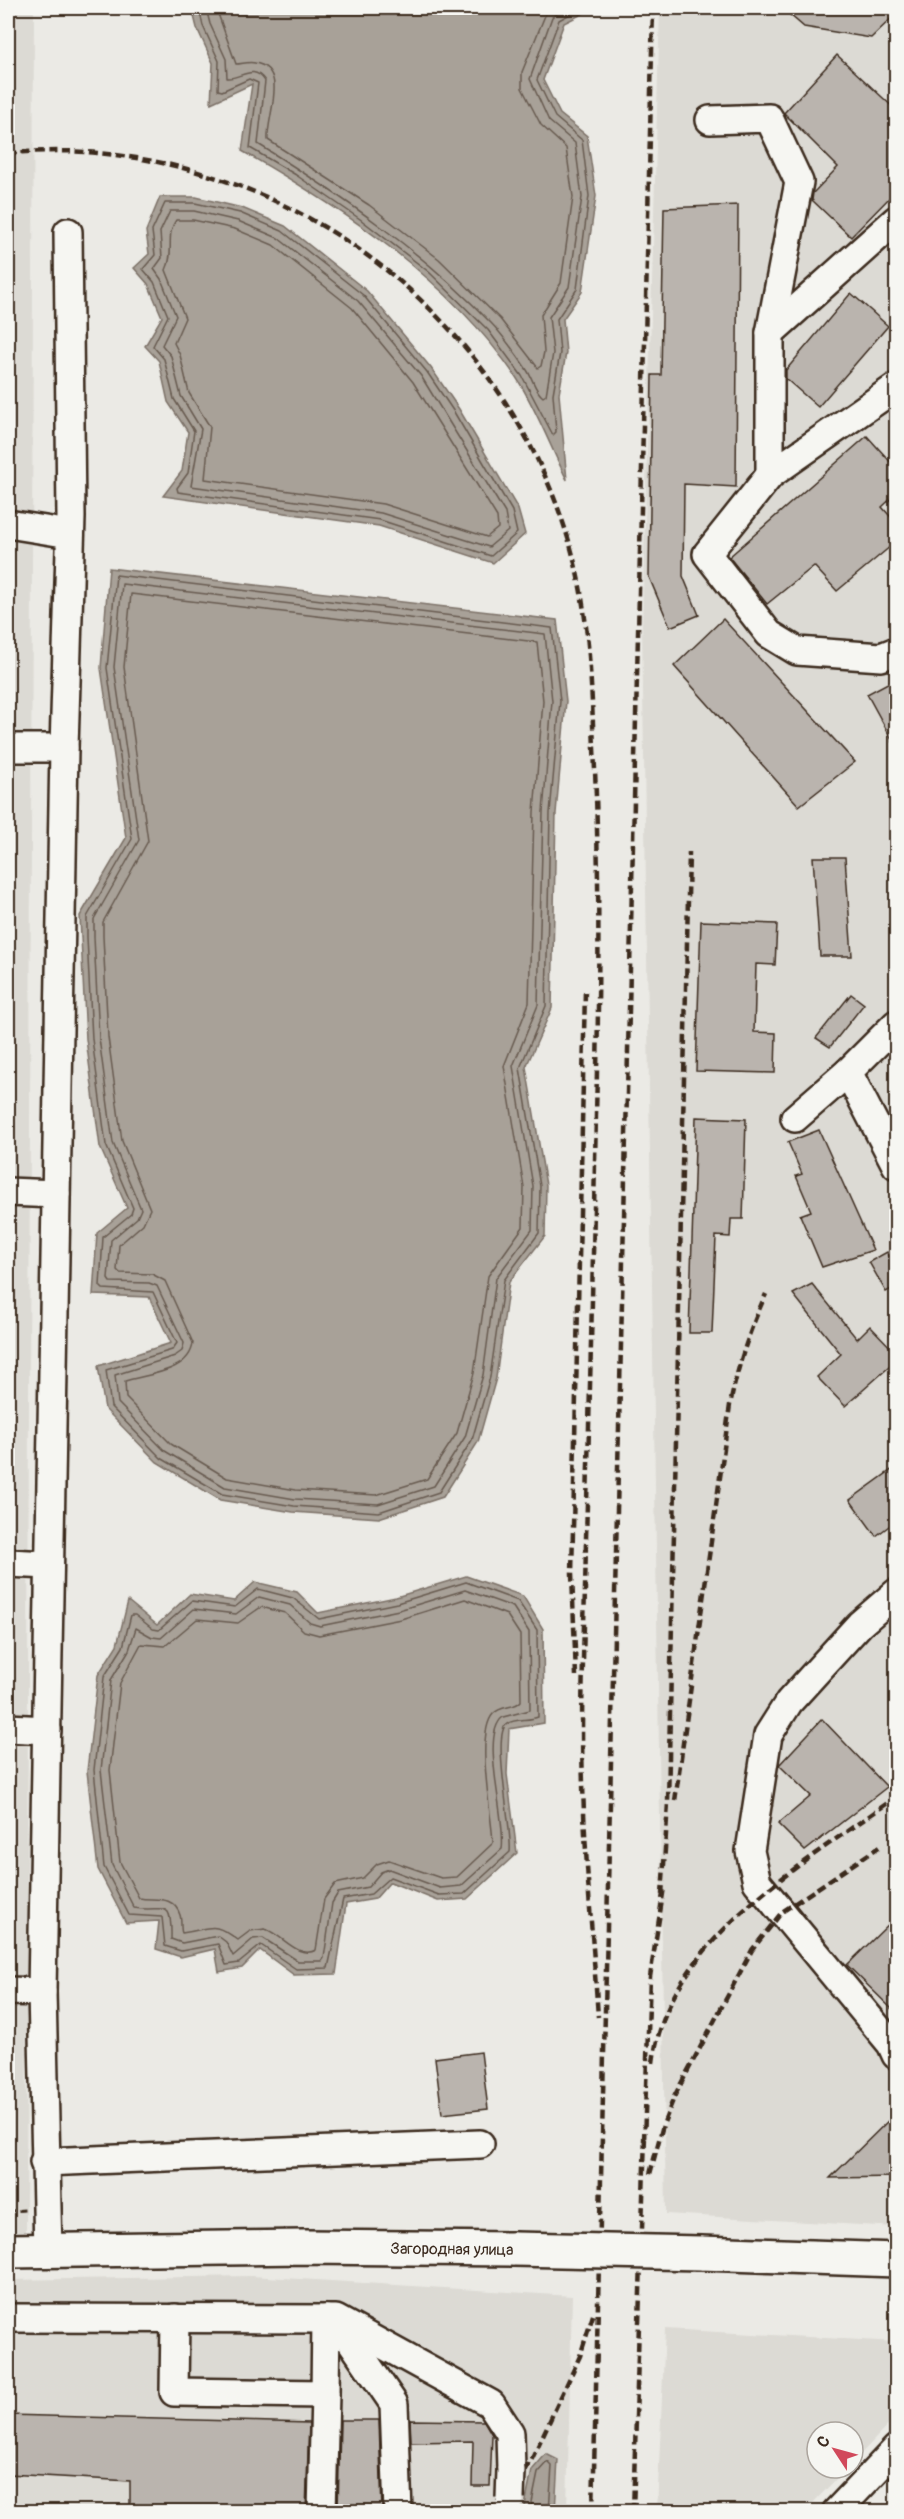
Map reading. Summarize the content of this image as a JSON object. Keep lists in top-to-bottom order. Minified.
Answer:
{"streets":{"main road":["Загородная улица"]},"north":"top left"}
